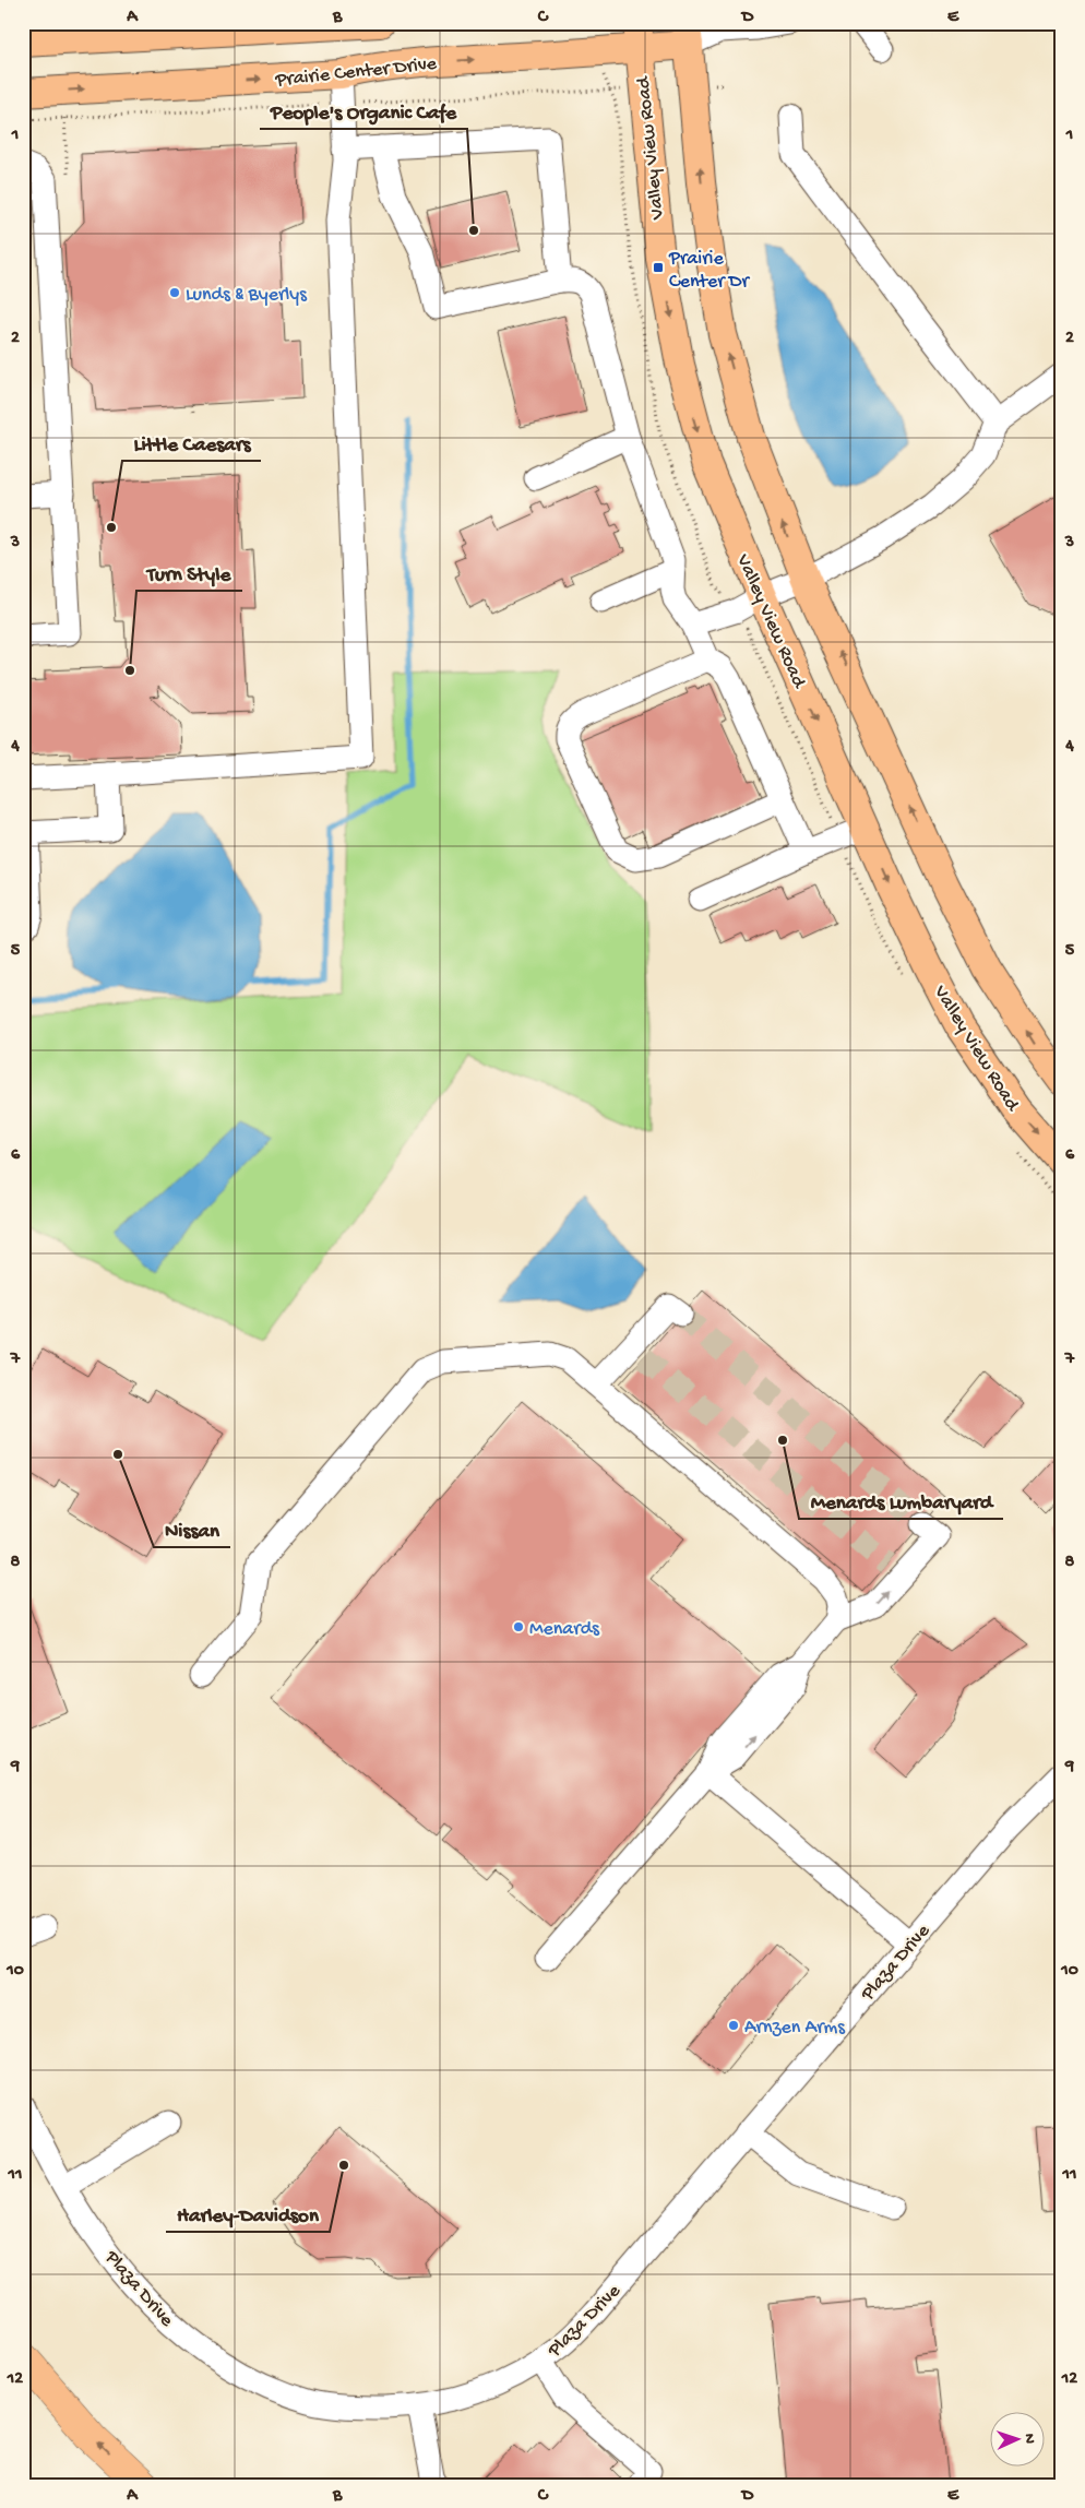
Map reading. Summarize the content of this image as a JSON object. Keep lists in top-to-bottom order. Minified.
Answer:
{"streets":{"main road":["Prairie Center Drive","Valley View Road"],"street":["Plaza Drive"]},"crossings":[["Prairie Center Drive","Valley View Road"]],"places":{"other":["People's Organic Cafe","Lunds & Byerlys","Little Caesars","Turn Style","Menards Lumbaryard","Nissan","Menards","Arnzen Arms","Harley-Davidson"],"transit":["Prairie Center Dr"]},"north":"right","grid":{"columns":["A","B","C","D","E"],"rows":["1","2","3","4","5","6","7","8","9","10","11","12"]}}
